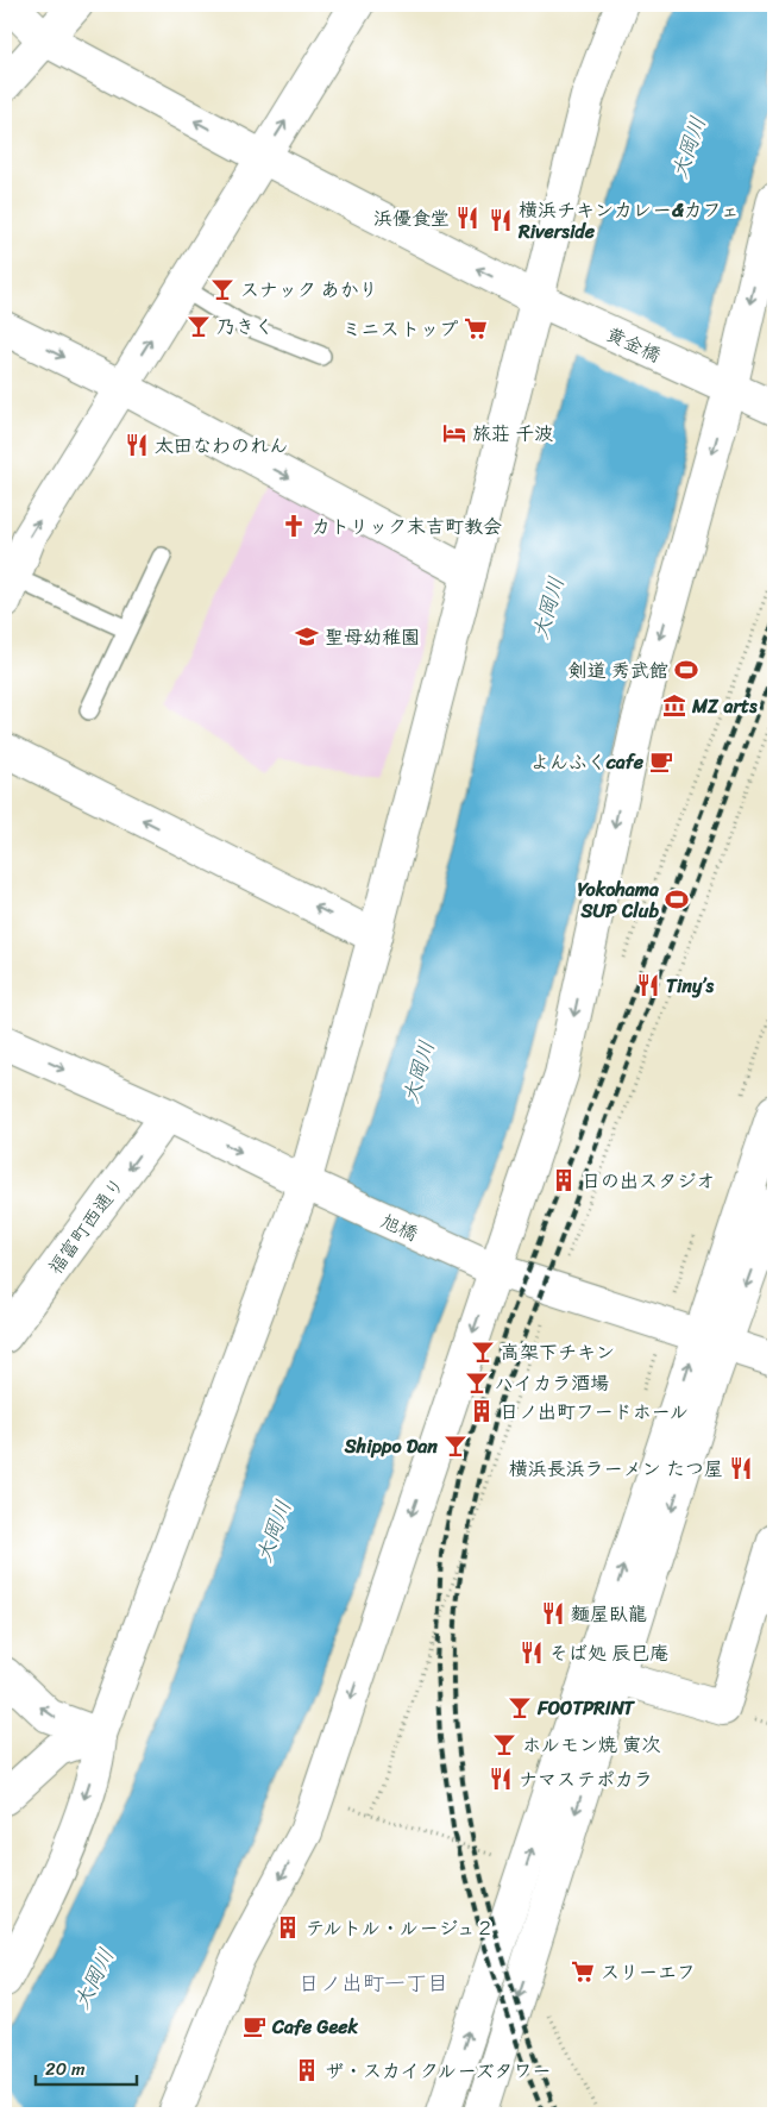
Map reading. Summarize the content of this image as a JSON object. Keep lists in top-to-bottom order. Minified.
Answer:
{"streets":{"street":["黄金橋","福富町西通り","旭橋"]},"crossings":[["福富町西通り","旭橋"]],"districts":["日ノ出町一丁目"],"water":["大岡川"],"places":{"restaurant":["浜優食堂","横浜チキンカレー&カフェ Riverside","太田なわのれん","Tiny’s","横浜長浜ラーメン たつ屋","麵屋臥龍","そば処 辰巳庵","ナマステポカラ"],"bar":["スナック あかり","乃きく","高架下チキン","ハイカラ酒場","Shippo Dan","FOOTPRINT","ホルモン焼 寅次"],"supermarket":["ミニストップ","スリーエフ"],"hotel":["旅荘 千波"],"church":["カトリック末吉町教会"],"school or university":["聖母幼稚園"],"sports":["剣道 秀武館","Yokohama SUP Club"],"museum":["MZ arts"],"cafe":["よんふくcafe","Cafe Geek"],"building":["日の出スタジオ","日ノ出町フードホール","テルトル・ルージュ２","ザ・スカイクルーズタワー"]},"scale_bar":"20 m"}
